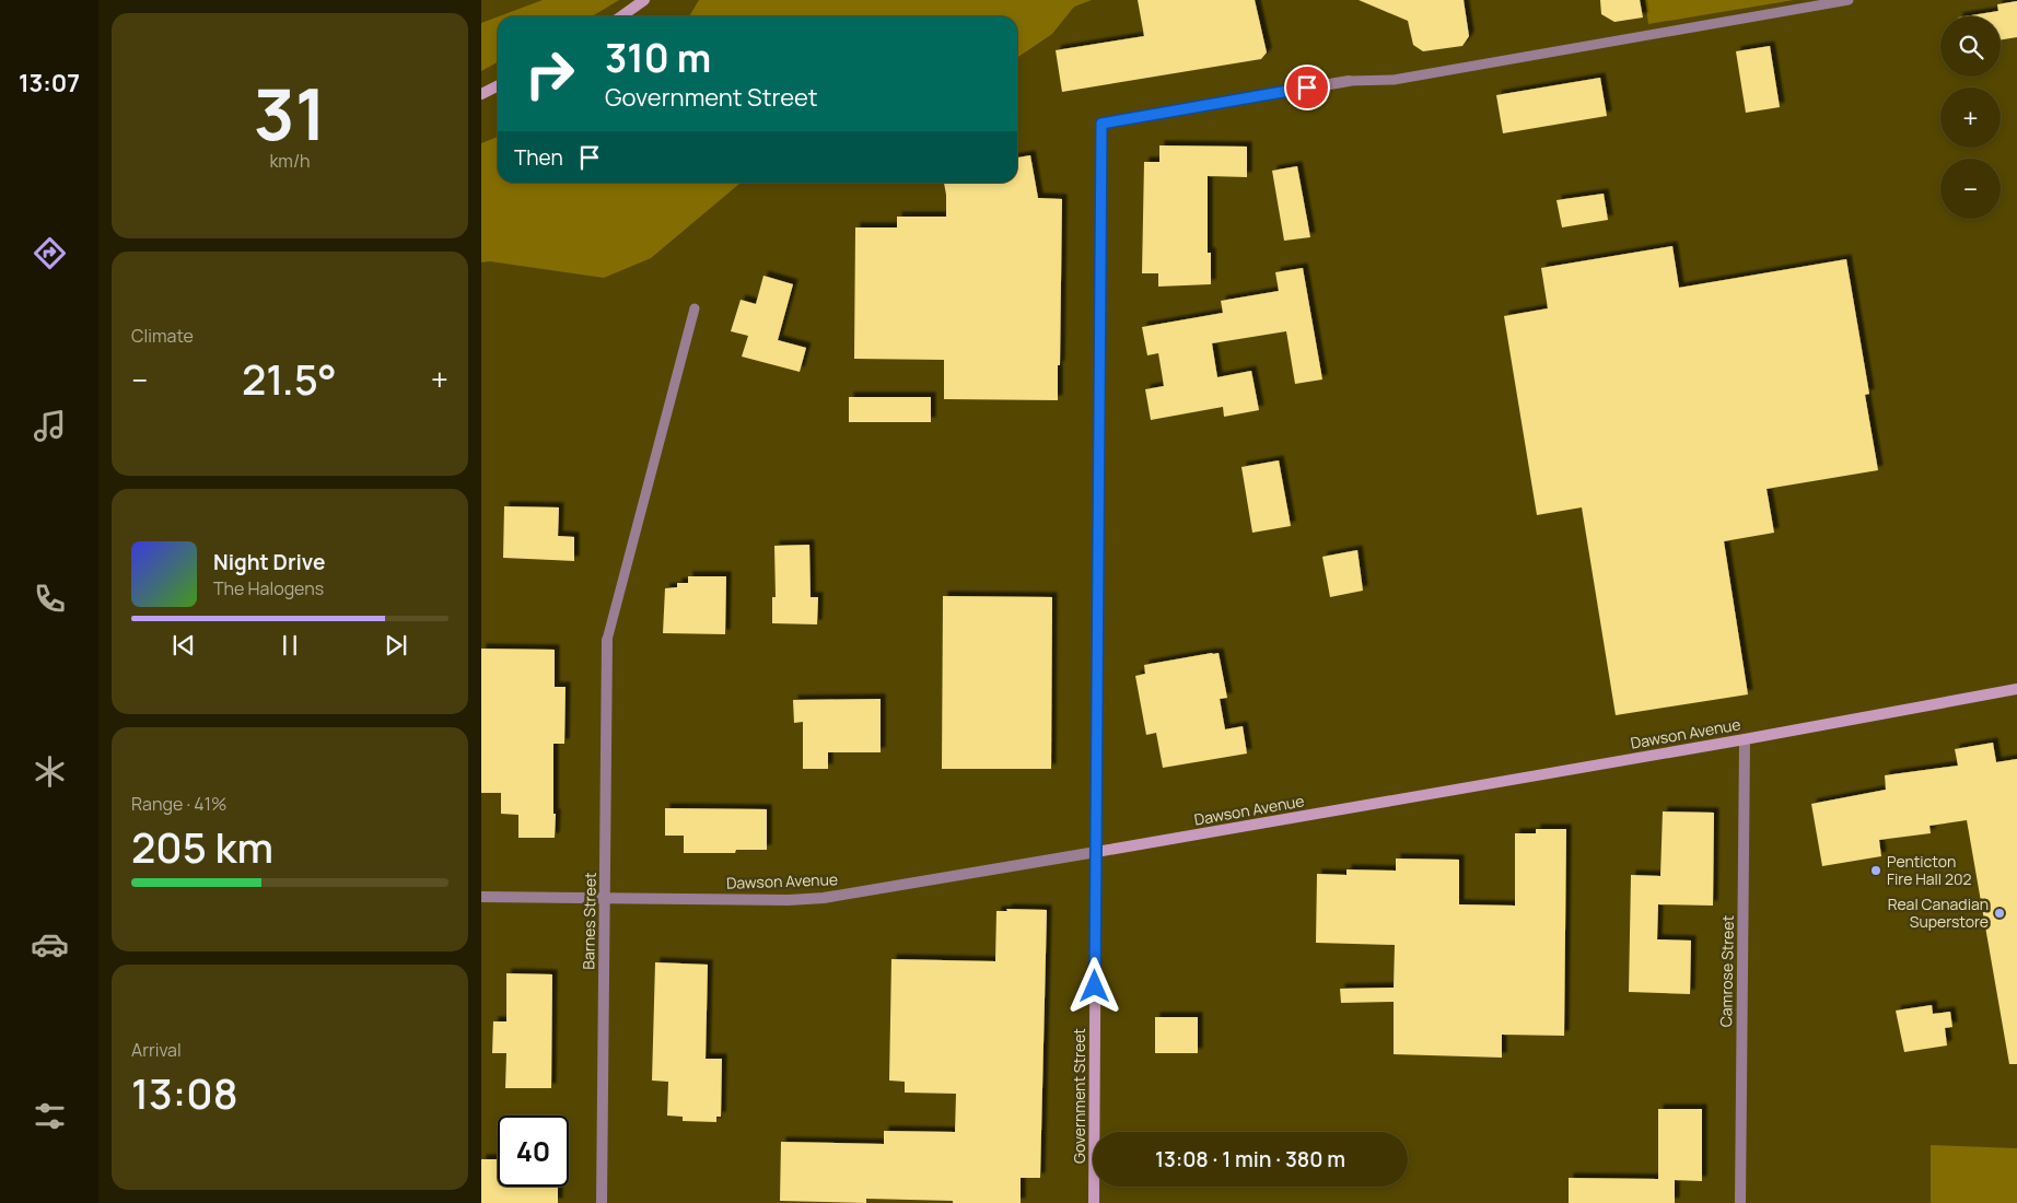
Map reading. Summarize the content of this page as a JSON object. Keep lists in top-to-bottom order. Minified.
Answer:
{"streets":{"street":["Dawson Avenue","Barnes Street","Camrose Street","Government Street"]},"crossings":[["Dawson Avenue","Barnes Street"],["Dawson Avenue","Camrose Street"],["Dawson Avenue","Government Street"]],"places":["Penticton Fire Hall 202","Real Canadian Superstore"],"page":{"tabs":"13:07","tile":[["31","km/h"],"Climate",["Range · 41%","205 km"],["Arrival","13:08"]],"map_buttons":["+","−"],"turn":["310 m","Government Street"],"then":"Then","heat":["−","21.5°","+"],"song":["Night Drive","The Halogens"],"limit":"40","trip":"13:08 · 1 min · 380 m"}}
